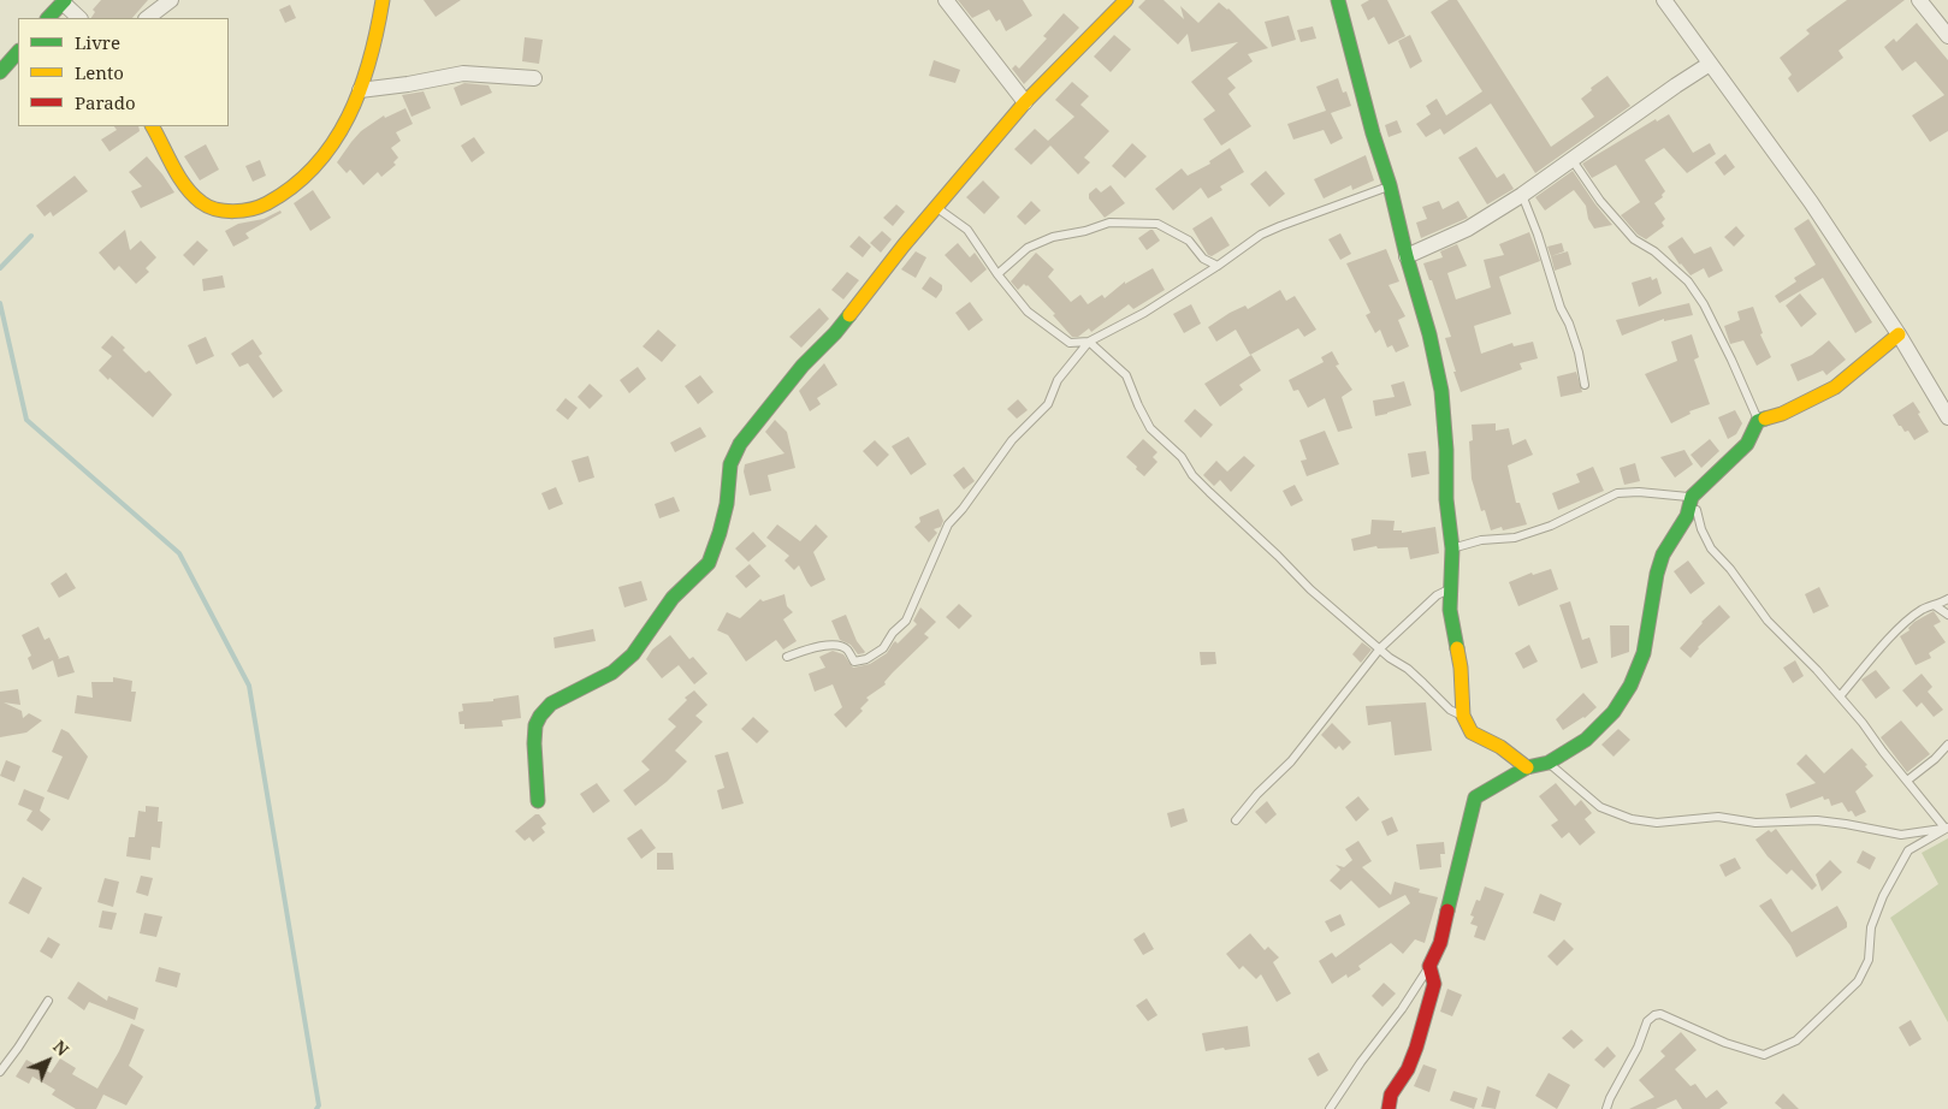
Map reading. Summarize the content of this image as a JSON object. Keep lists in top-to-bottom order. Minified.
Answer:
{"legend":["Livre","Lento","Parado"],"north":"top right"}
